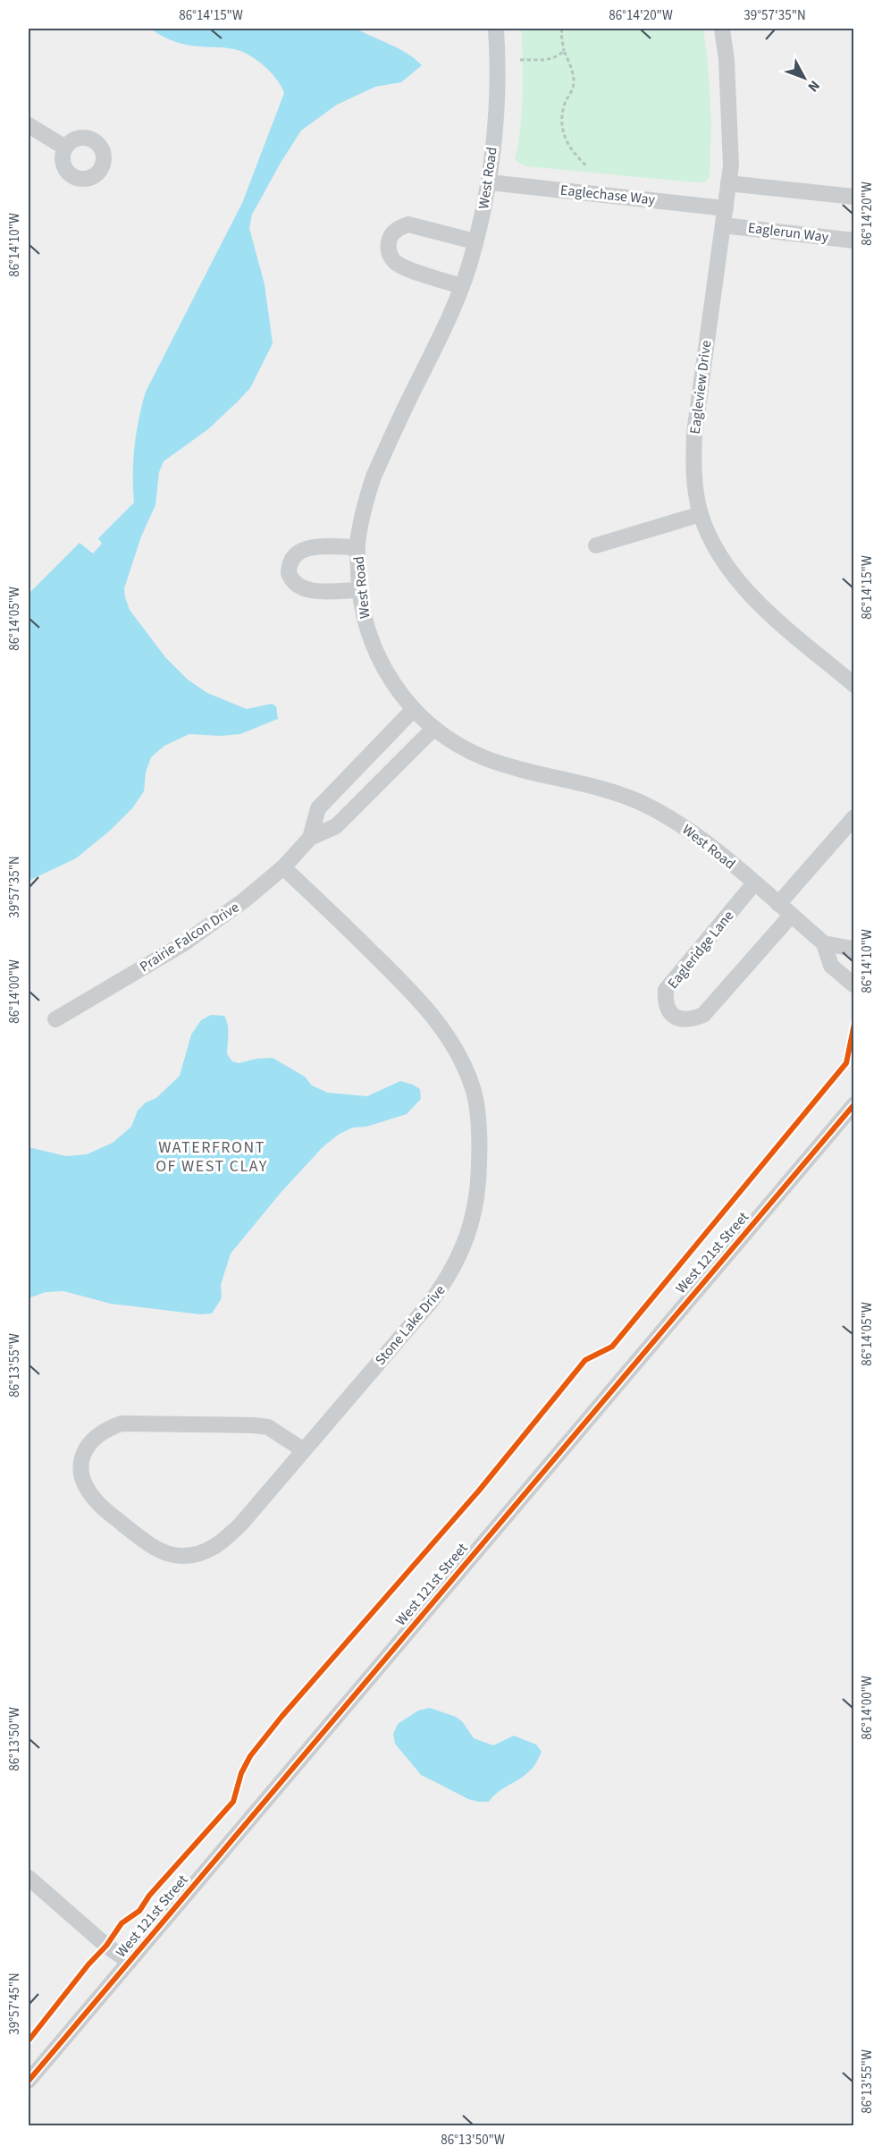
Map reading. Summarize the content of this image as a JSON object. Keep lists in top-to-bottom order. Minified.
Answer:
{"streets":{"street":["West Road","Eaglechase Way","Eaglerun Way","Eagleview Drive","Prairie Falcon Drive","Eagleridge Lane","West 121st Street","Stone Lake Drive"]},"crossings":[["West Road","Eaglechase Way"],["West Road","Prairie Falcon Drive"],["West Road","Eagleridge Lane"],["Eaglechase Way","Eagleview Drive"],["Eaglerun Way","Eagleview Drive"],["Prairie Falcon Drive","Stone Lake Drive"]],"districts":["WATERFRONT OF WEST CLAY"],"north":"bottom right","coordinates":["86°14'15\"W","86°14'20\"W","39°57'35\"N","86°14'10\"W","86°14'05\"W","86°14'00\"W","86°13'55\"W","86°13'50\"W","39°57'45\"N"]}
